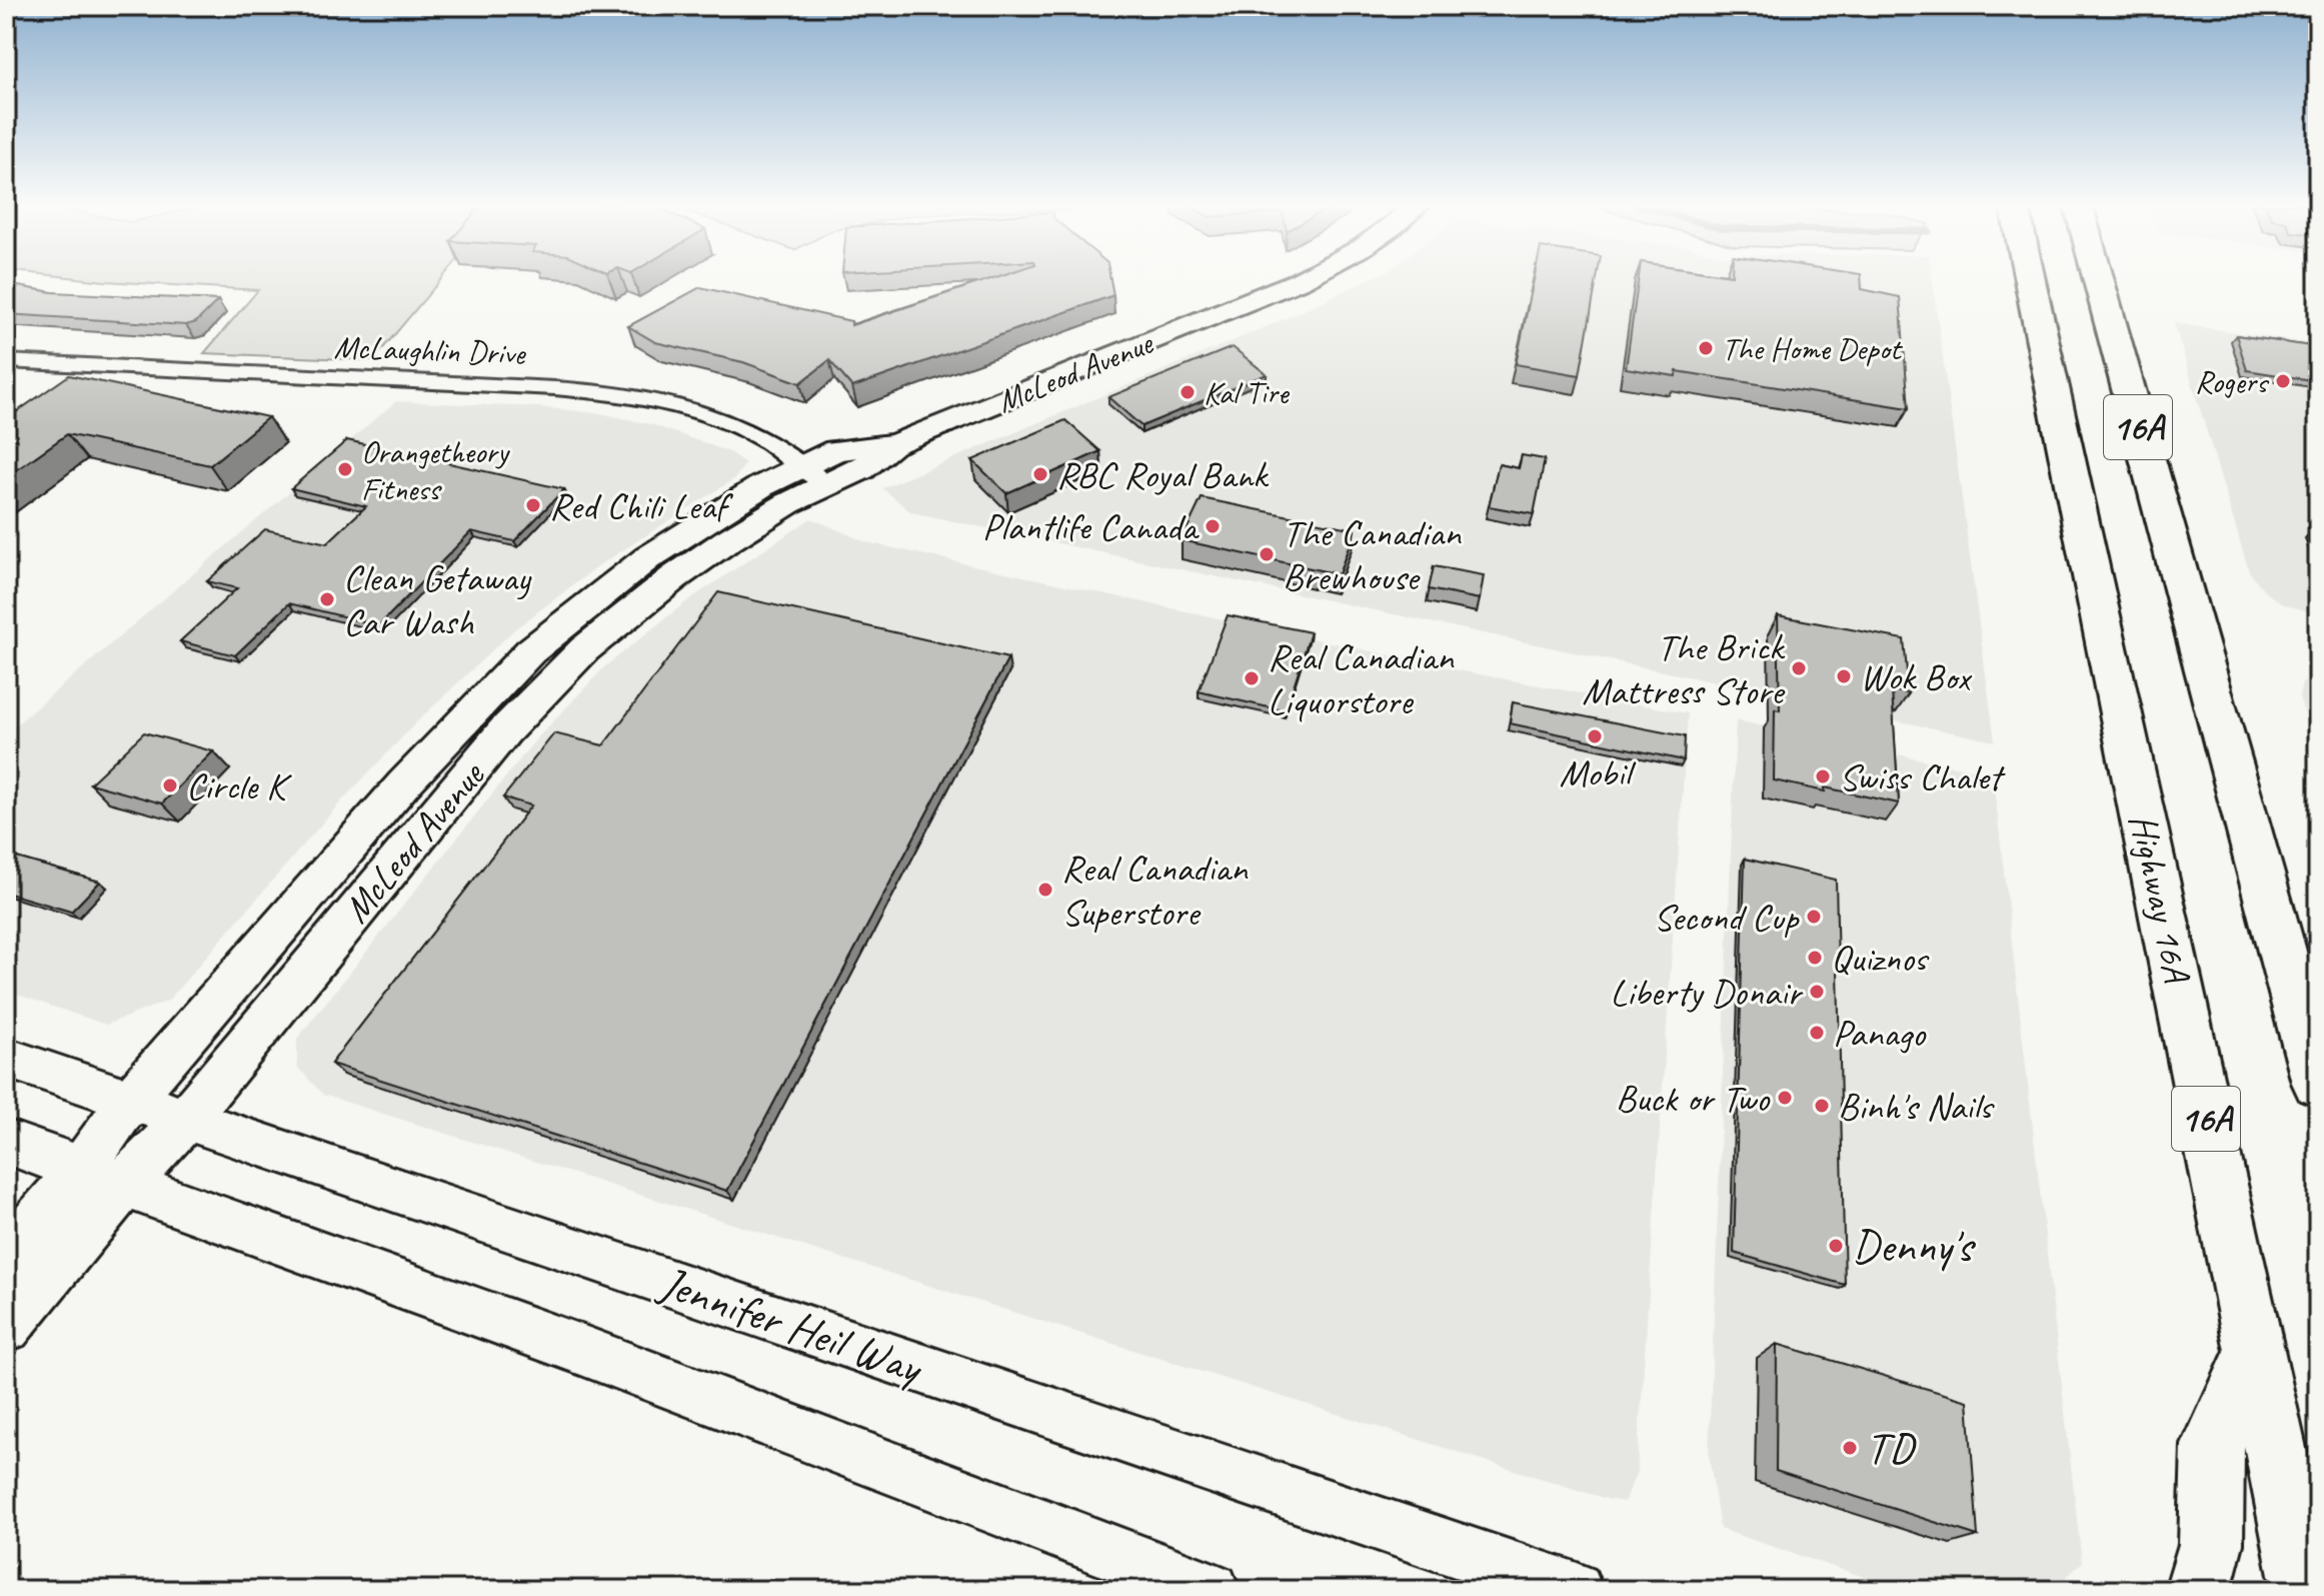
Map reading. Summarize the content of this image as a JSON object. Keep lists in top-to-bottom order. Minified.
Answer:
{"streets":{"main road":["16A","Highway 16A"],"street":["McLaughlin Drive","McLeod Avenue","Jennifer Heil Way"]},"crossings":[["McLaughlin Drive","McLeod Avenue"],["McLeod Avenue","Jennifer Heil Way"]],"places":["The Home Depot","Rogers","Kal Tire","Orangetheory Fitness","RBC Royal Bank","Red Chili Leaf","Plantlife Canada","The Canadian Brewhouse","Clean Getaway Car Wash","The Brick Mattress Store","Wok Box","Real Canadian Liquorstore","Mobil","Swiss Chalet","Circle K","Real Canadian Superstore","Second Cup","Quiznos","Liberty Donair","Panago","Buck or Two","Binh's Nails","Denny's","TD"]}
